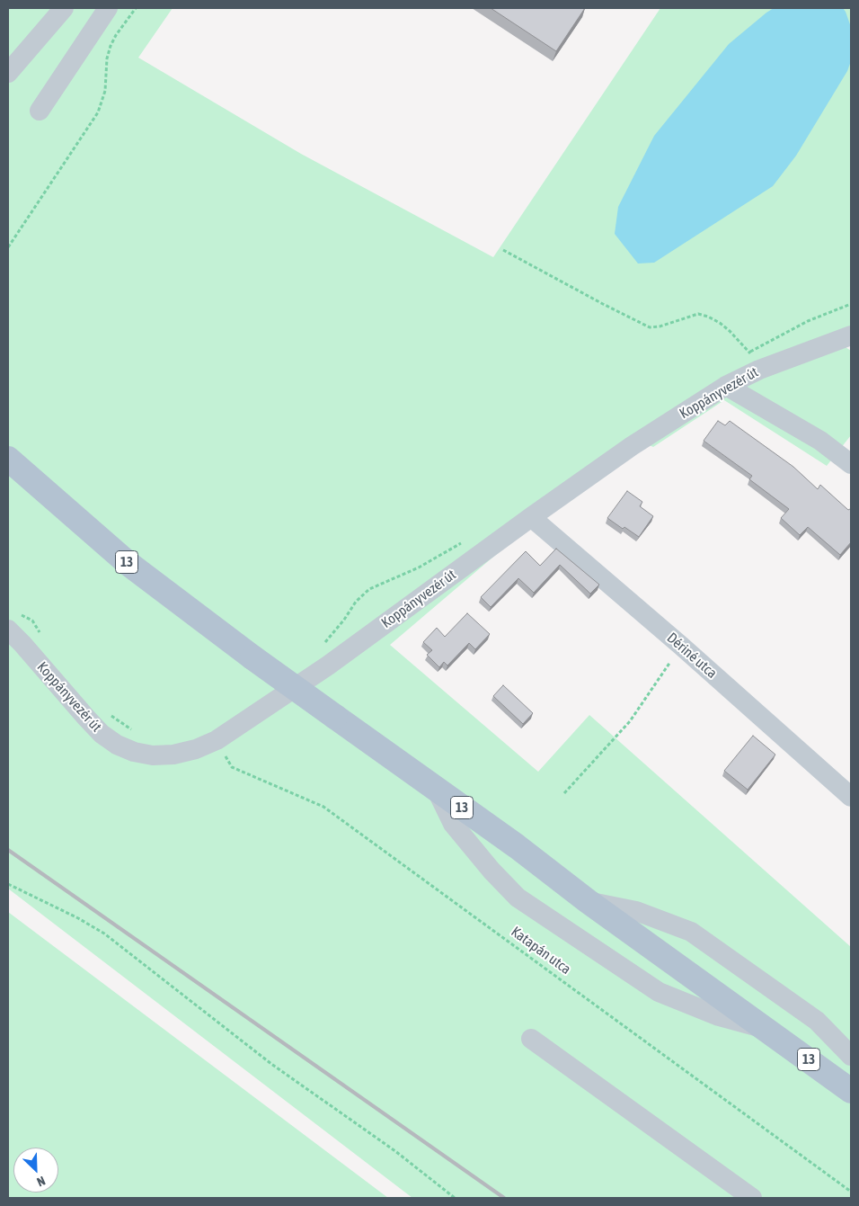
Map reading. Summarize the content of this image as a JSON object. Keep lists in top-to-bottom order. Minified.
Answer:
{"streets":{"main road":["13"],"street":["Koppányvezér út","Dériné utca"],"path":["Katapán utca"]},"crossings":[["Koppányvezér út","Dériné utca"],["Koppányvezér út","Katapán utca"]],"north":"bottom right"}
